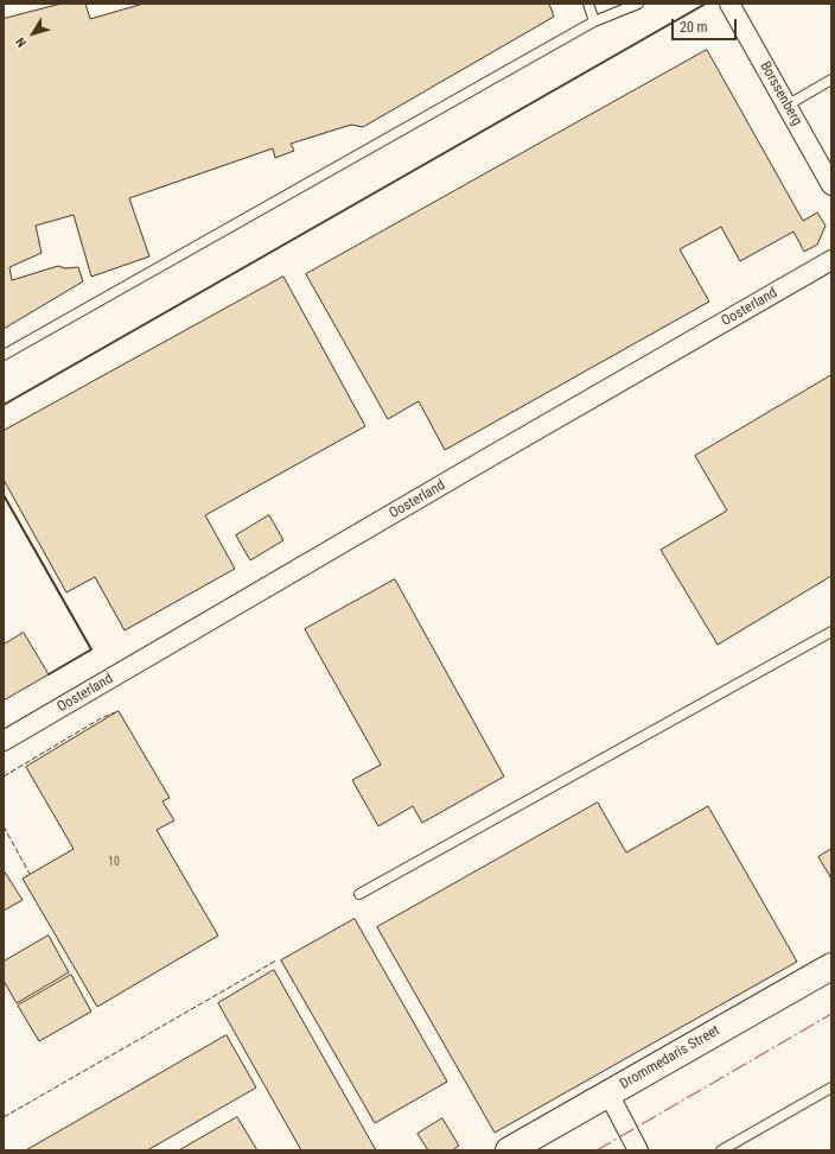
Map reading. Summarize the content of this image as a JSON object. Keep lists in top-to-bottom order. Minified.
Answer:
{"streets":{"street":["Borssenberg","Oosterland","Drommedaris Street"]},"house_numbers":["10"],"scale_bar":"20 m","north":"bottom left"}
